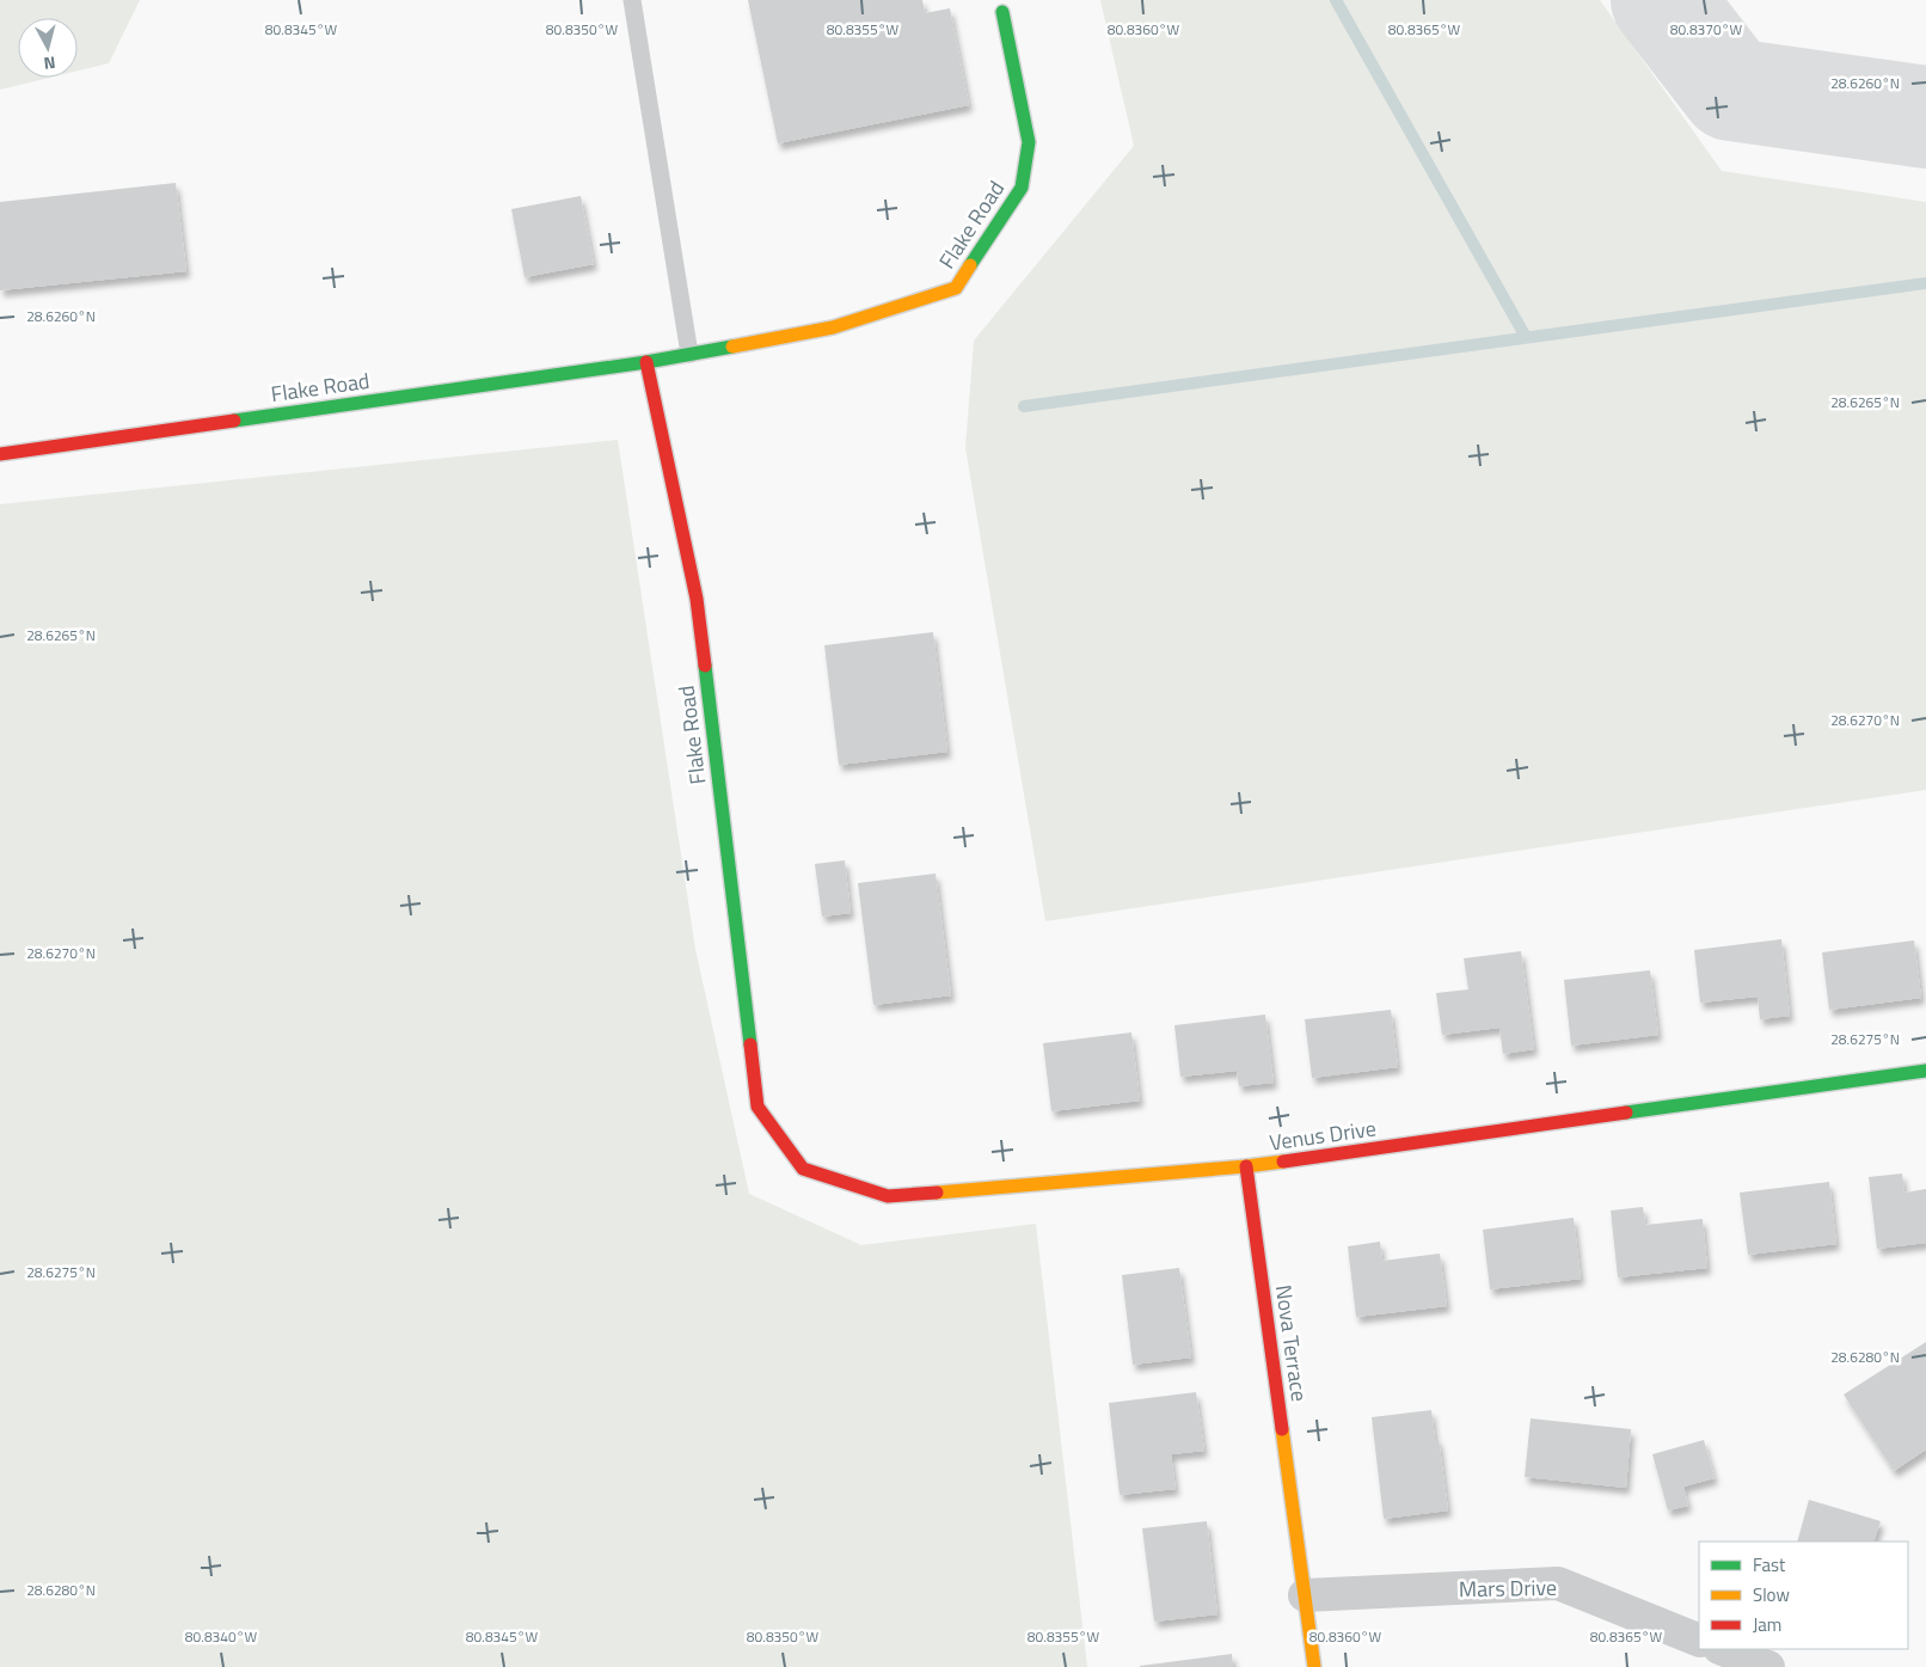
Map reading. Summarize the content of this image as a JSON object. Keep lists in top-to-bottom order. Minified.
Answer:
{"streets":{"street":["Flake Road","Venus Drive","Nova Terrace","Mars Drive"]},"crossings":[["Flake Road","Venus Drive"],["Venus Drive","Nova Terrace"],["Nova Terrace","Mars Drive"]],"legend":["Fast","Slow","Jam"],"north":"bottom","coordinates":["80.8345°W","80.8350°W","80.8355°W","80.8360°W","80.8365°W","80.8370°W","28.6260°N","28.6265°N","28.6270°N","28.6275°N","28.6280°N","80.8340°W"]}
